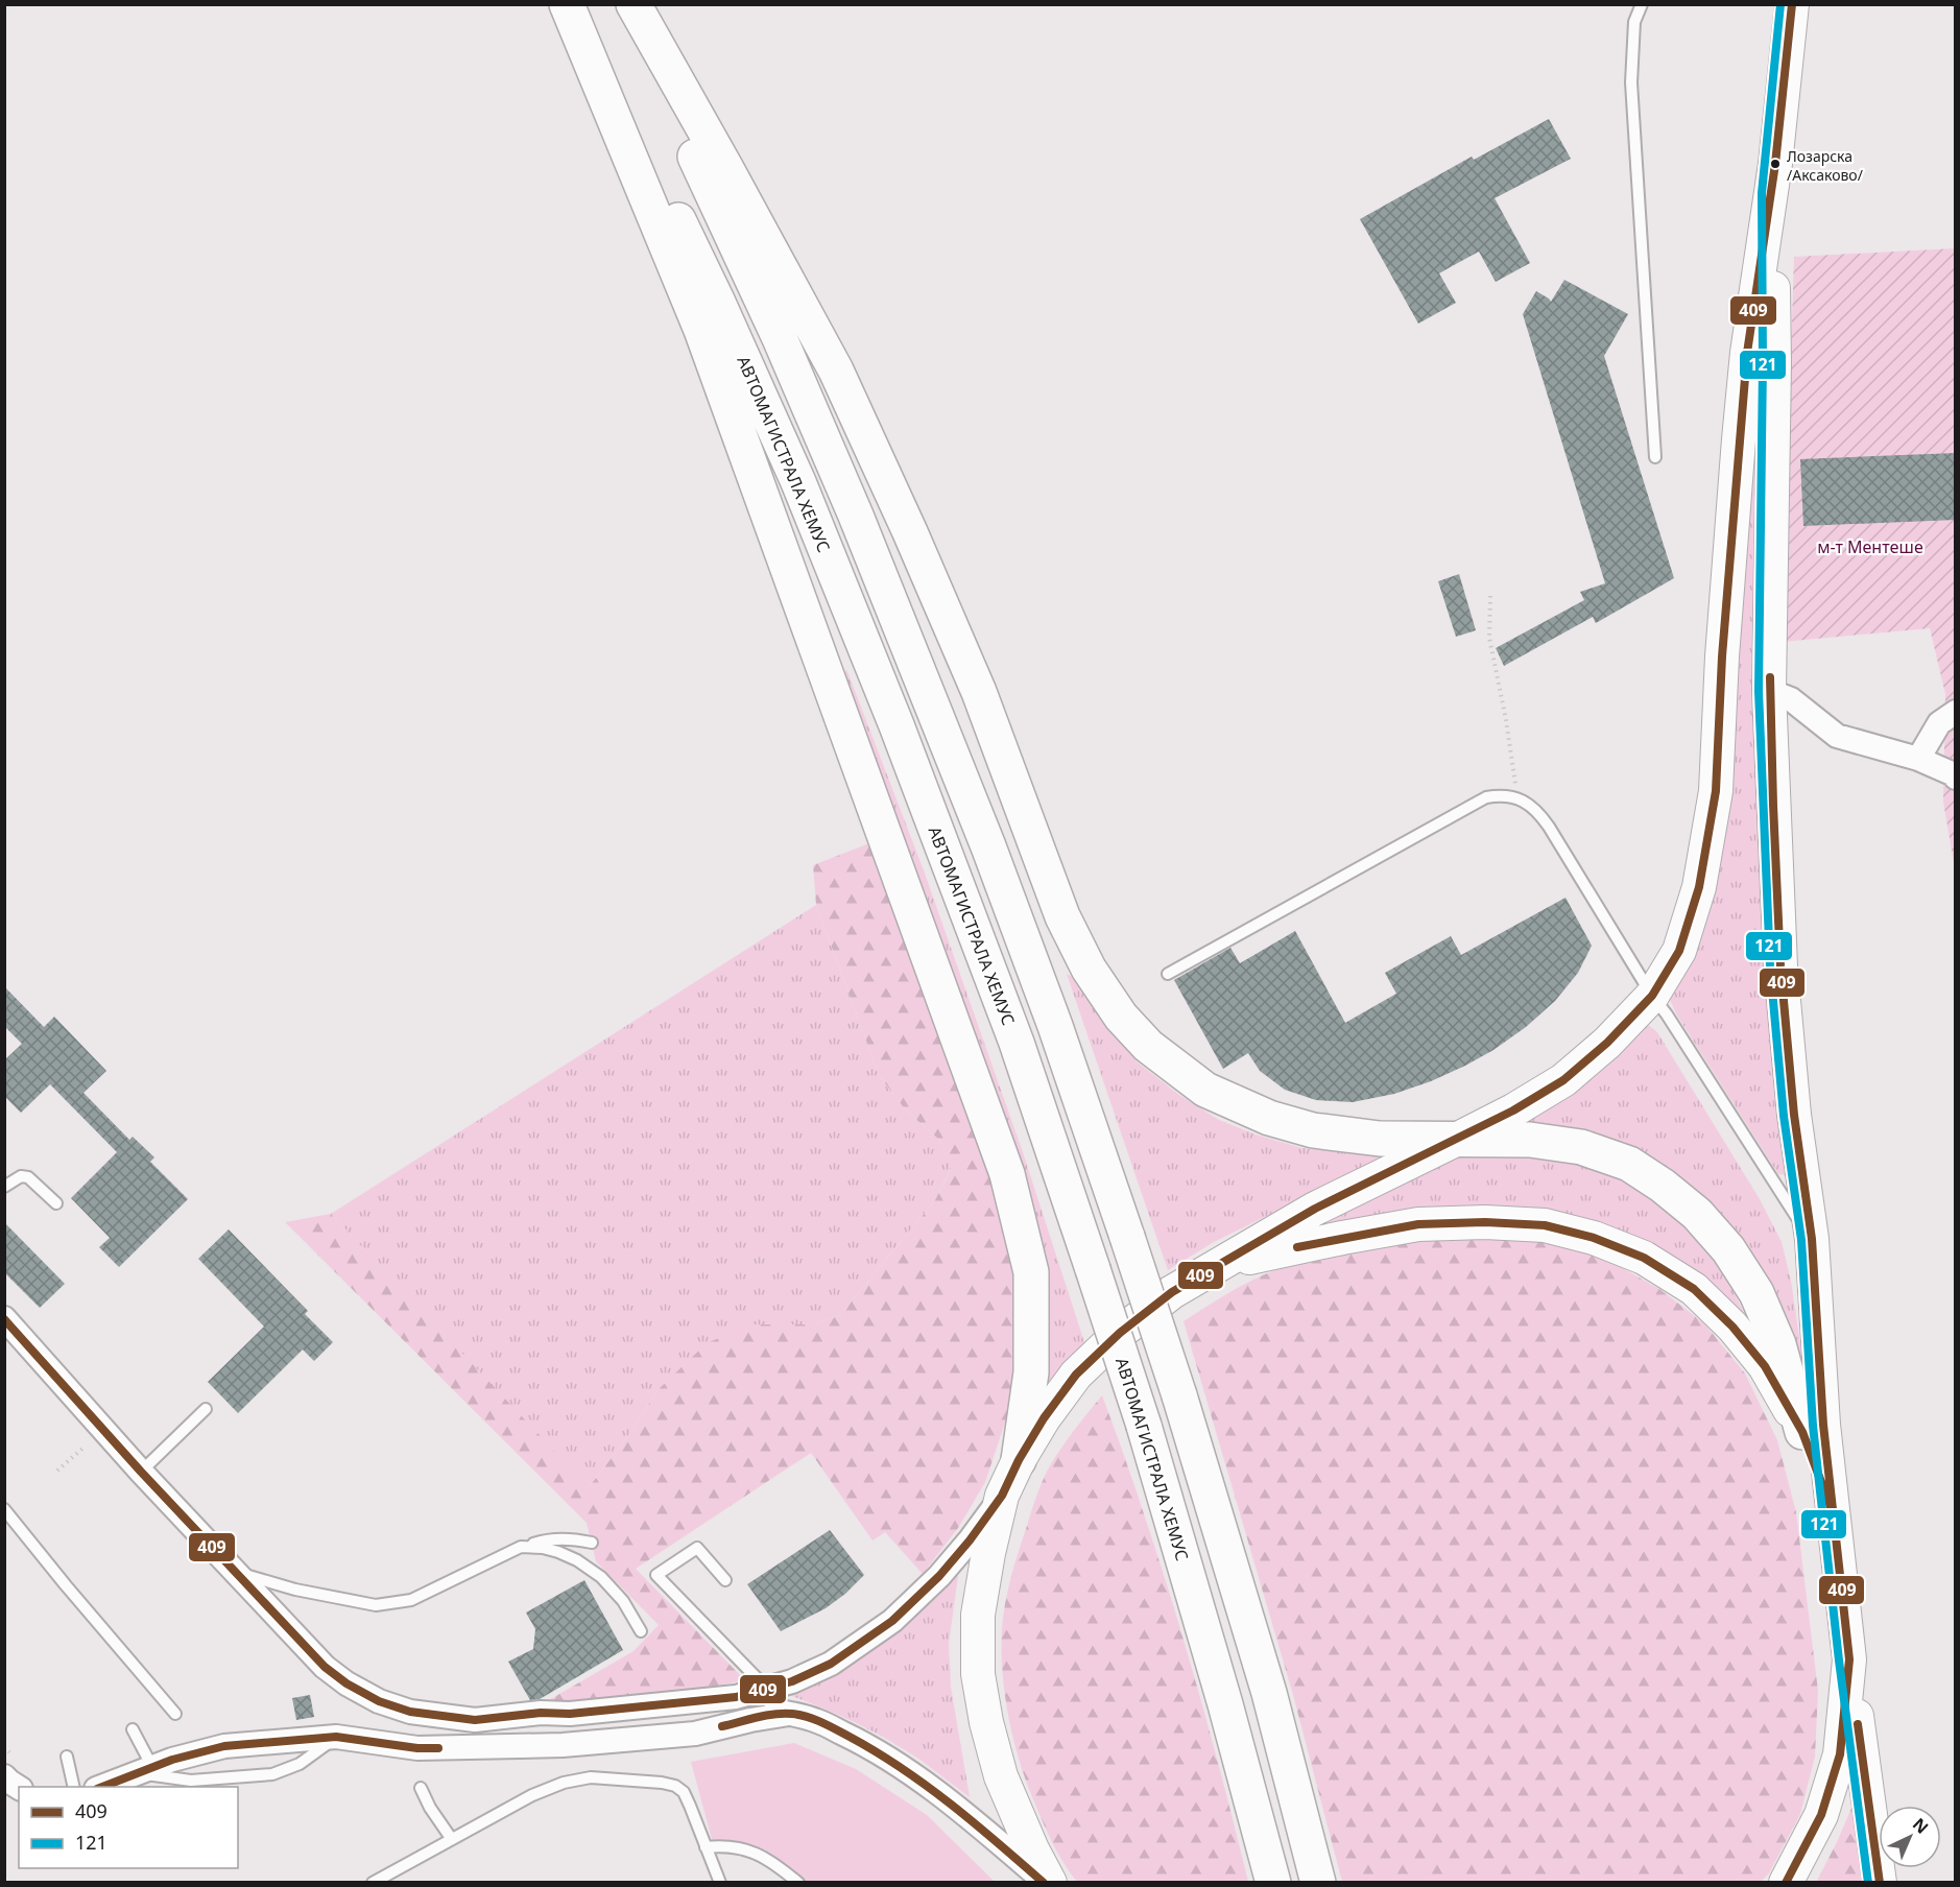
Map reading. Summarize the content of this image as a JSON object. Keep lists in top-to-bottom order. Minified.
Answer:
{"streets":{"highway":["АВТОМАГИСТРАЛА ХЕМУС"]},"parks":["м-т Ментeше"],"places":["Лозарска /Аксаково/"],"lines":["transit line 409","transit line 121"],"legend":["409","121"],"north":"top right"}
